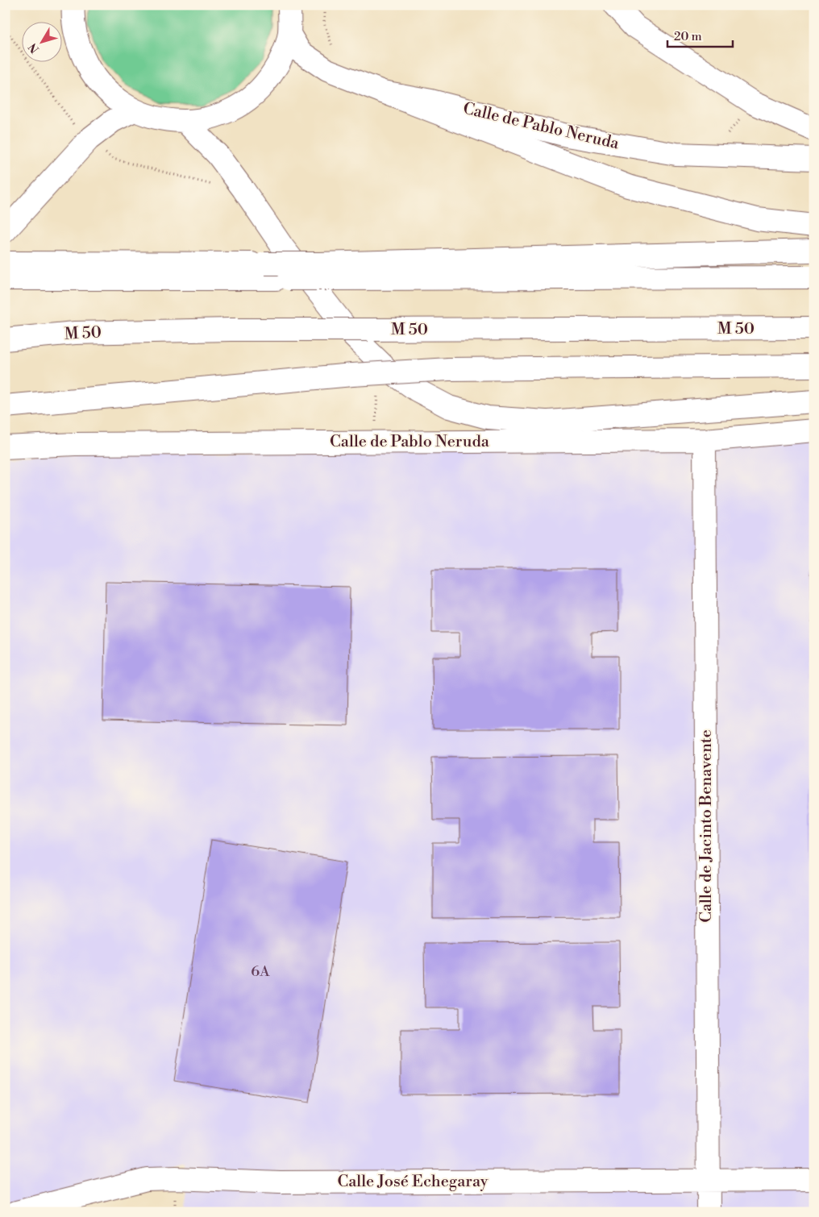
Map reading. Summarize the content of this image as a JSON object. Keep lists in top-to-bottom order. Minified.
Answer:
{"streets":{"main road":["Calle de Pablo Neruda","M 50","Calle de Jacinto Benavente","Calle José Echegaray"]},"crossings":[["Calle de Pablo Neruda","Calle de Jacinto Benavente"],["Calle de Jacinto Benavente","Calle José Echegaray"]],"house_numbers":["6A"],"scale_bar":"20 m","north":"bottom left"}
